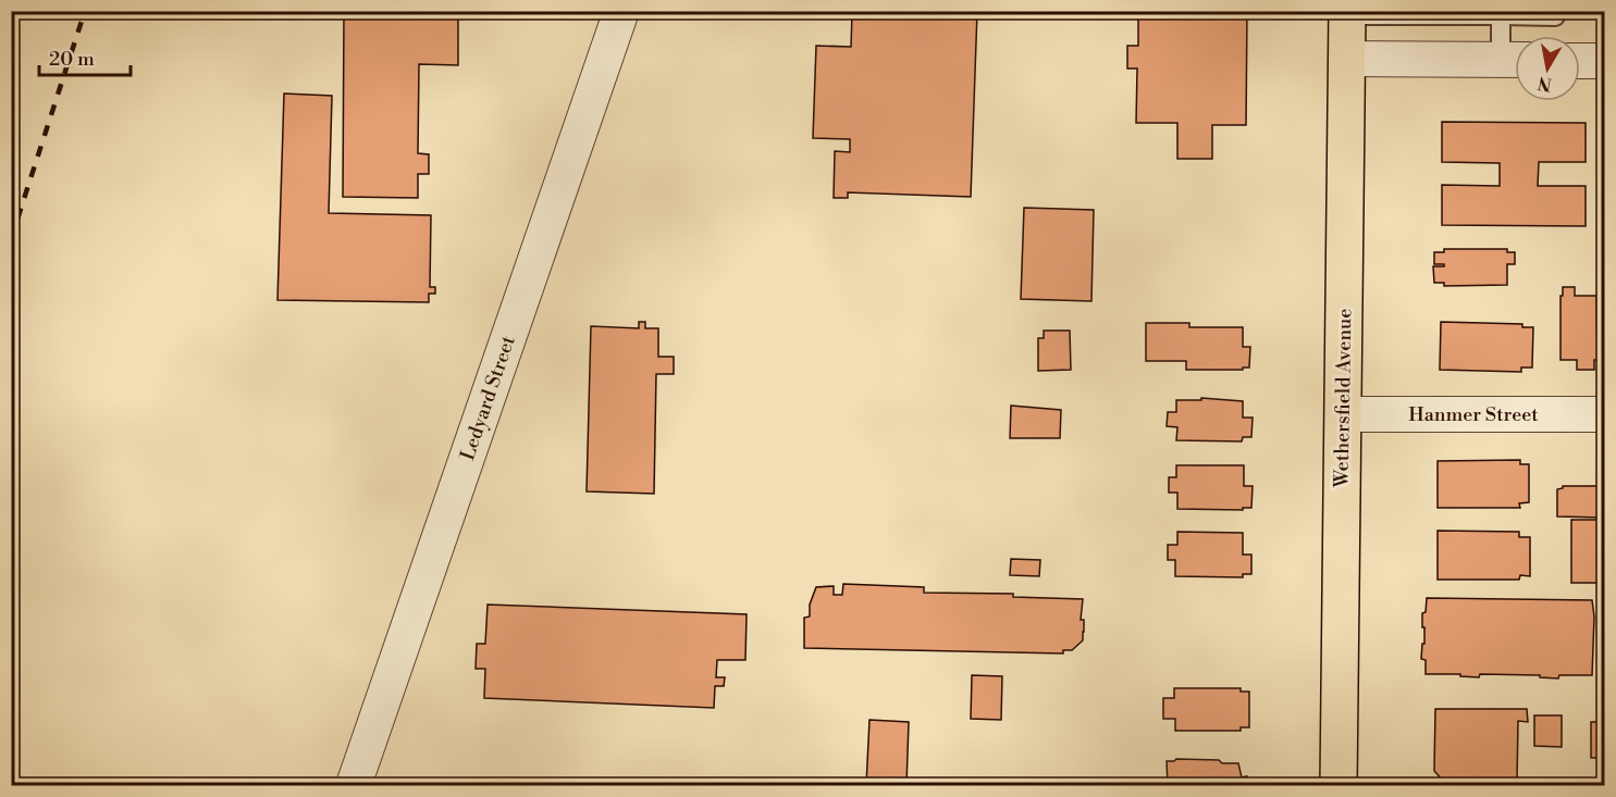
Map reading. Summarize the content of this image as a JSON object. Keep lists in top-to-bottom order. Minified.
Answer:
{"streets":{"main road":["Wethersfield Avenue"],"street":["Ledyard Street","Hanmer Street"]},"crossings":[["Wethersfield Avenue","Hanmer Street"]],"scale_bar":"20 m","north":"bottom"}
